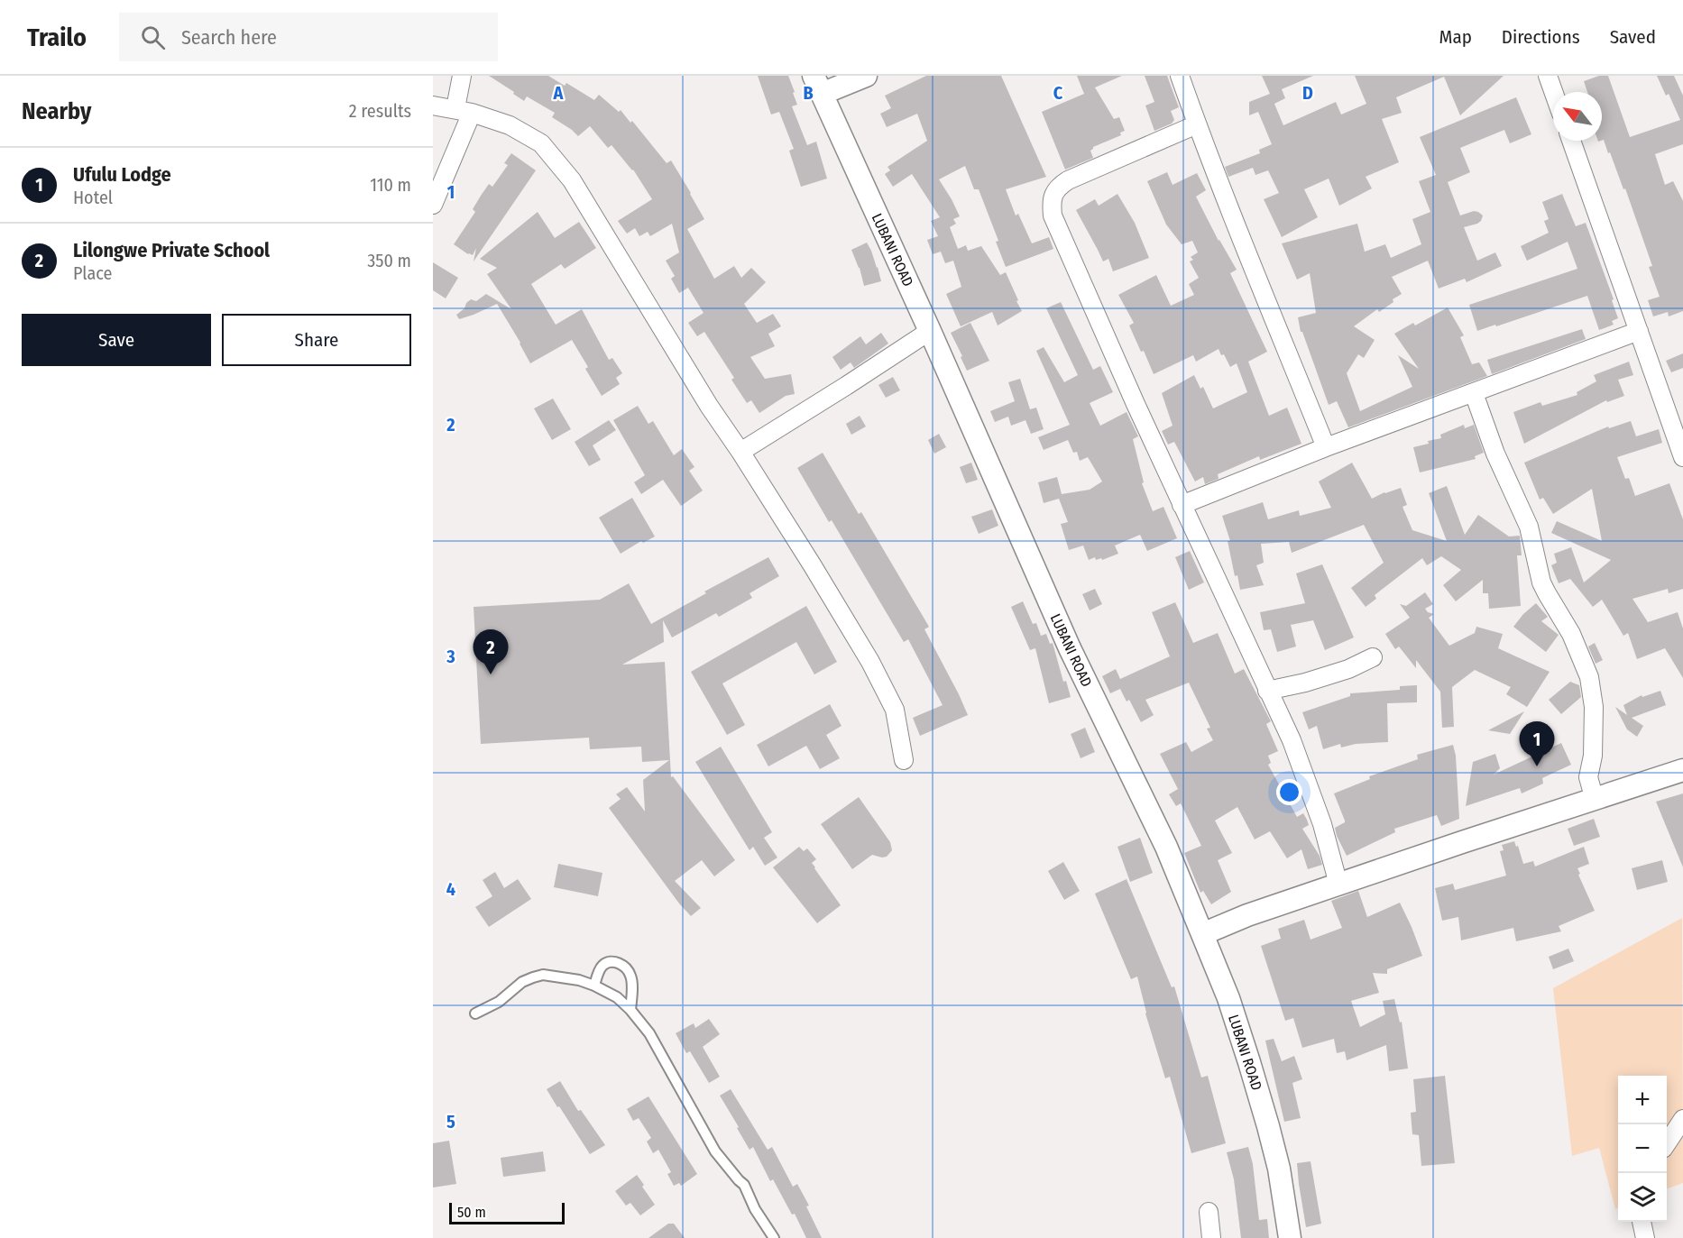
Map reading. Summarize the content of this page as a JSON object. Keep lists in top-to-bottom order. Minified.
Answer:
{"streets":{"street":["LUBANI ROAD"]},"scale_bar":"50 m","north":"top left","page":{"header":"Trailo","search":"Search here","nav":["Map","Directions","Saved"],"heading":["Nearby","2 results"],"list":[{"mark":"1","name":"Ufulu Lodge","note":"Hotel","value":"110 m"},{"mark":"2","name":"Lilongwe Private School","note":"Place","value":"350 m"}],"buttons":["Save","Share"],"pins":["2","1"],"map_buttons":["+","−"],"scale":"50 m"},"grid":{"columns":["A","B","C","D"],"rows":["1","2","3","4","5"]}}
